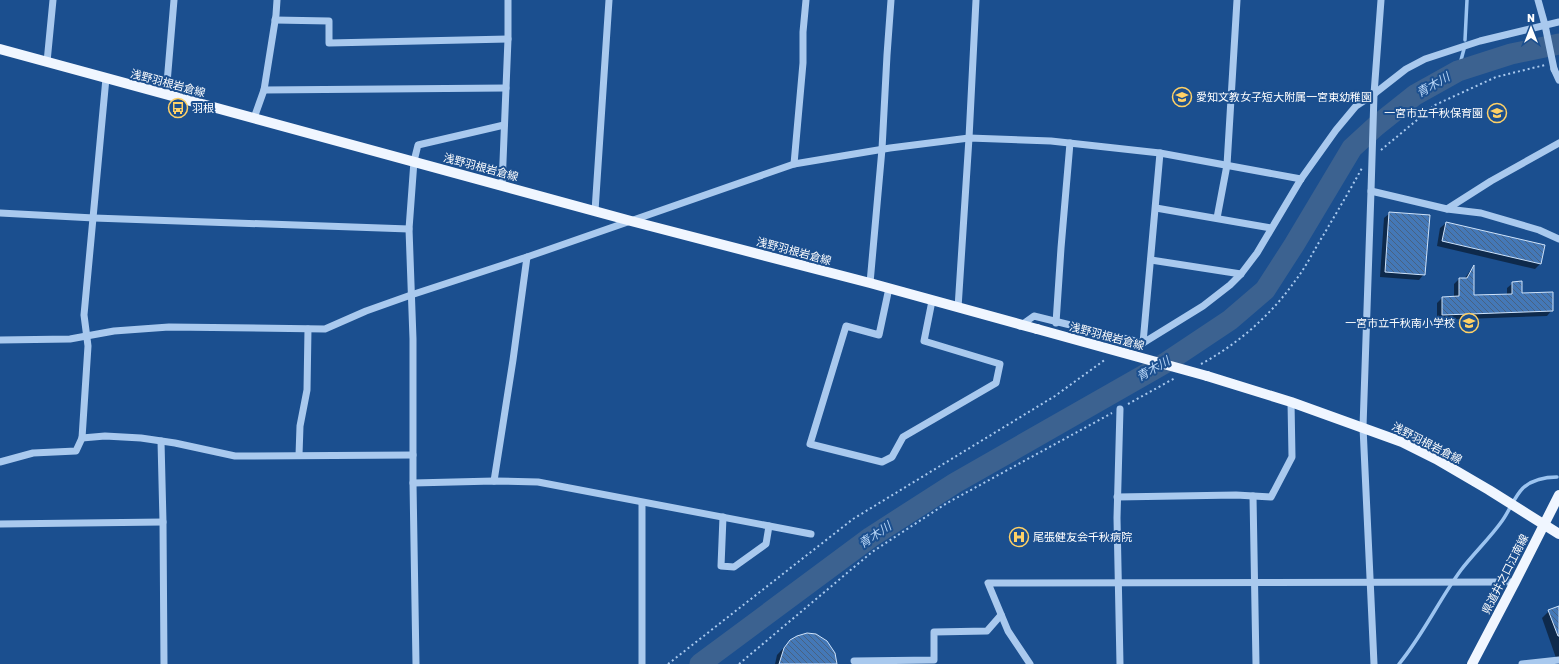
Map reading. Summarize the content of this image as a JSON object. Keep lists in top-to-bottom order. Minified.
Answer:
{"streets":{"main road":["浅野羽根岩倉線","県道井之口江南線"]},"crossings":[["浅野羽根岩倉線","県道井之口江南線"]],"water":["青木川"],"places":{"school or university":["愛知文教女子短大附属一宮東幼稚園","一宮市立千秋保育園","一宮市立千秋南小学校"],"bus stop":["羽根"],"hospital":["尾張健友会千秋病院"]},"north":"top"}
